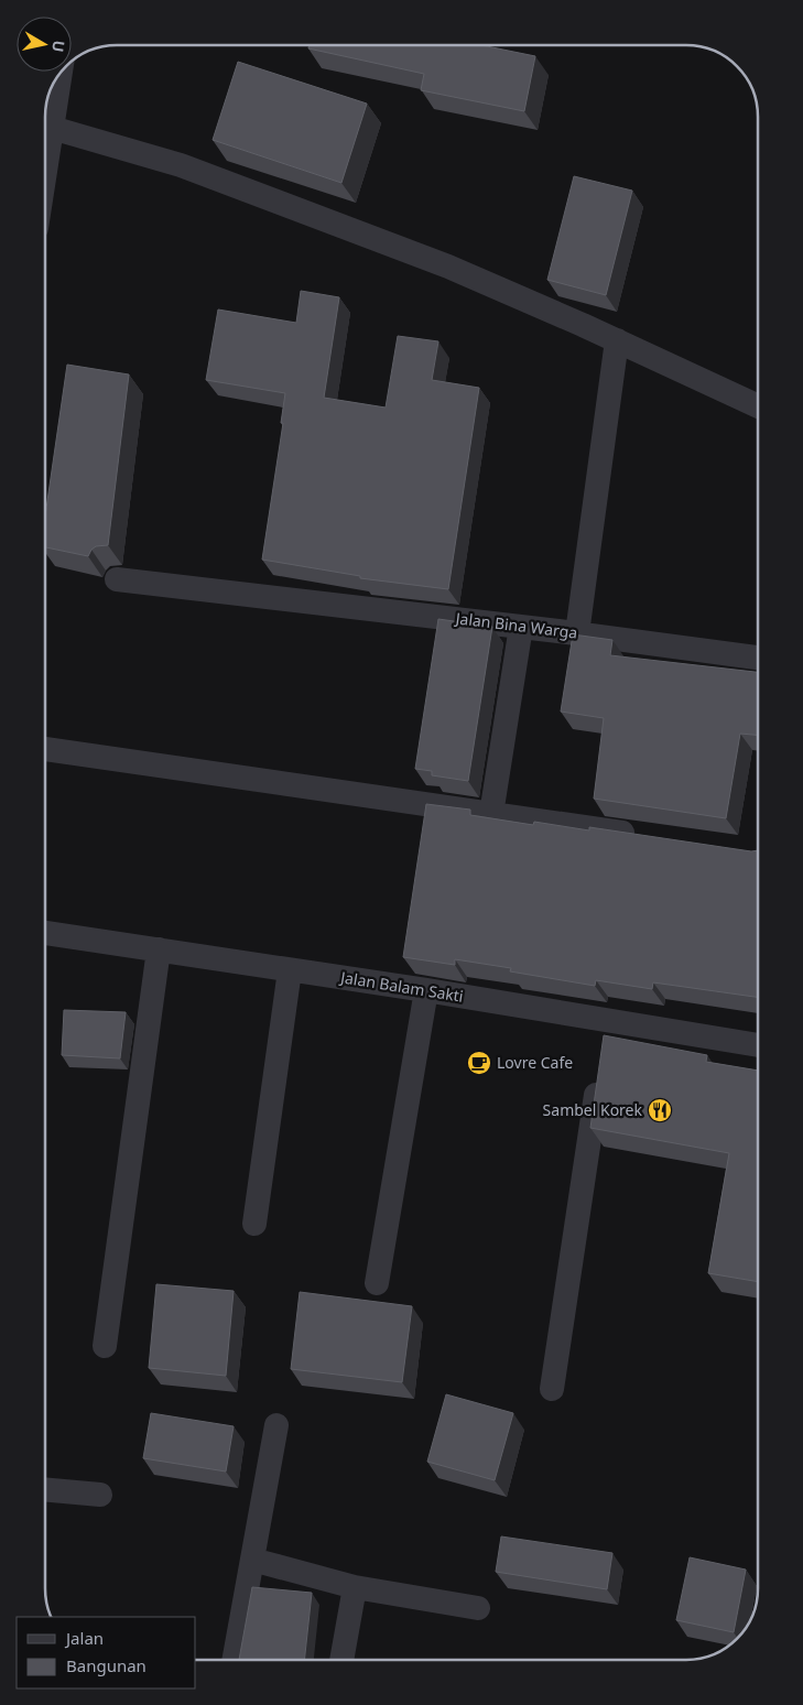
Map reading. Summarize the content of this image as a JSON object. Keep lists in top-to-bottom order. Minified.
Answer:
{"streets":{"street":["Jalan Bina Warga","Jalan Balam Sakti"]},"places":{"cafe":["Lovre Cafe"],"restaurant":["Sambel Korek"]},"legend":["Jalan","Bangunan"],"north":"right"}
